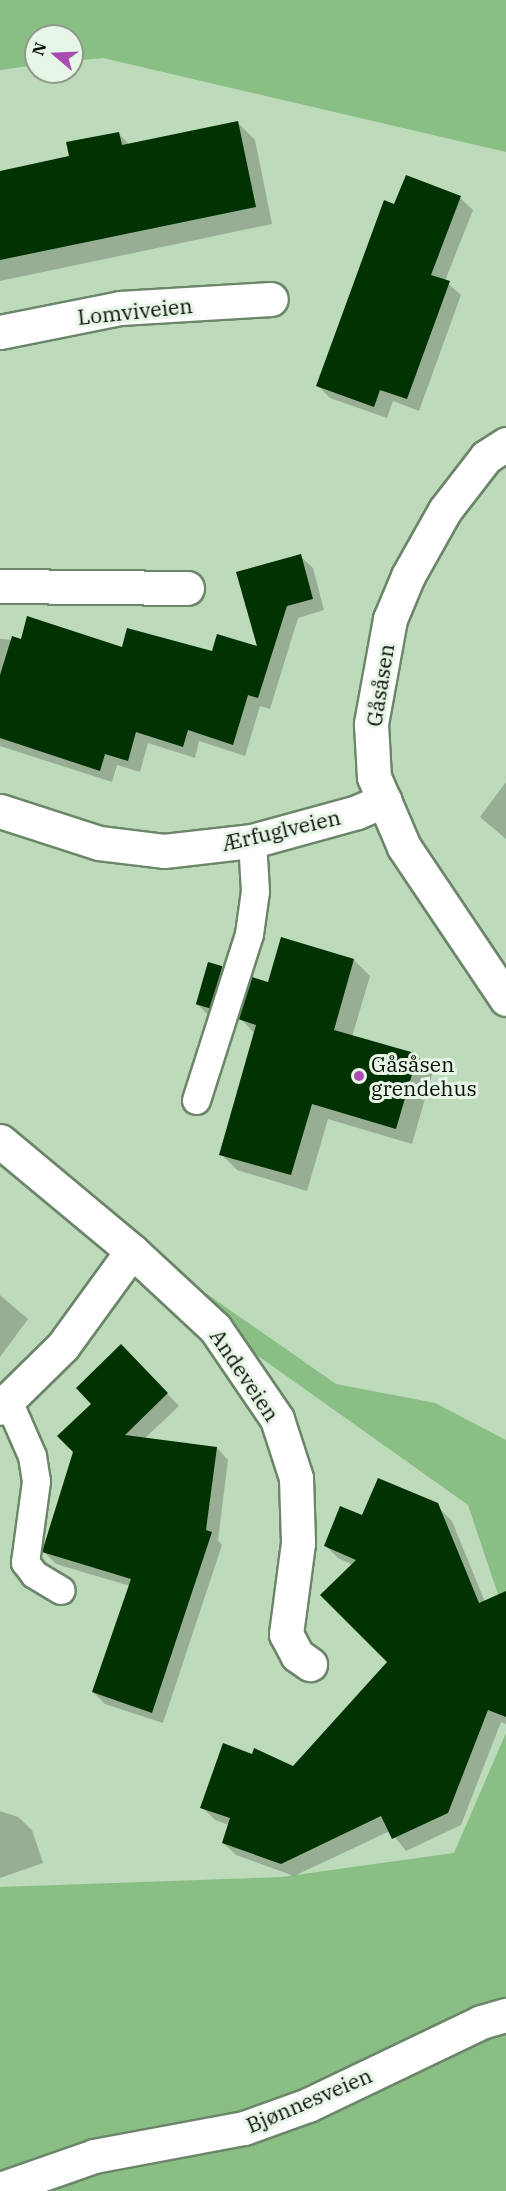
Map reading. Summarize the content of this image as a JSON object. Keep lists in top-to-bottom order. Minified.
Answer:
{"streets":{"street":["Lomviveien","Gåsåsen","Ærfuglveien","Andeveien","Bjønnesveien"]},"crossings":[["Gåsåsen","Ærfuglveien"]],"places":["Gåsåsen grendehus"],"north":"left"}
